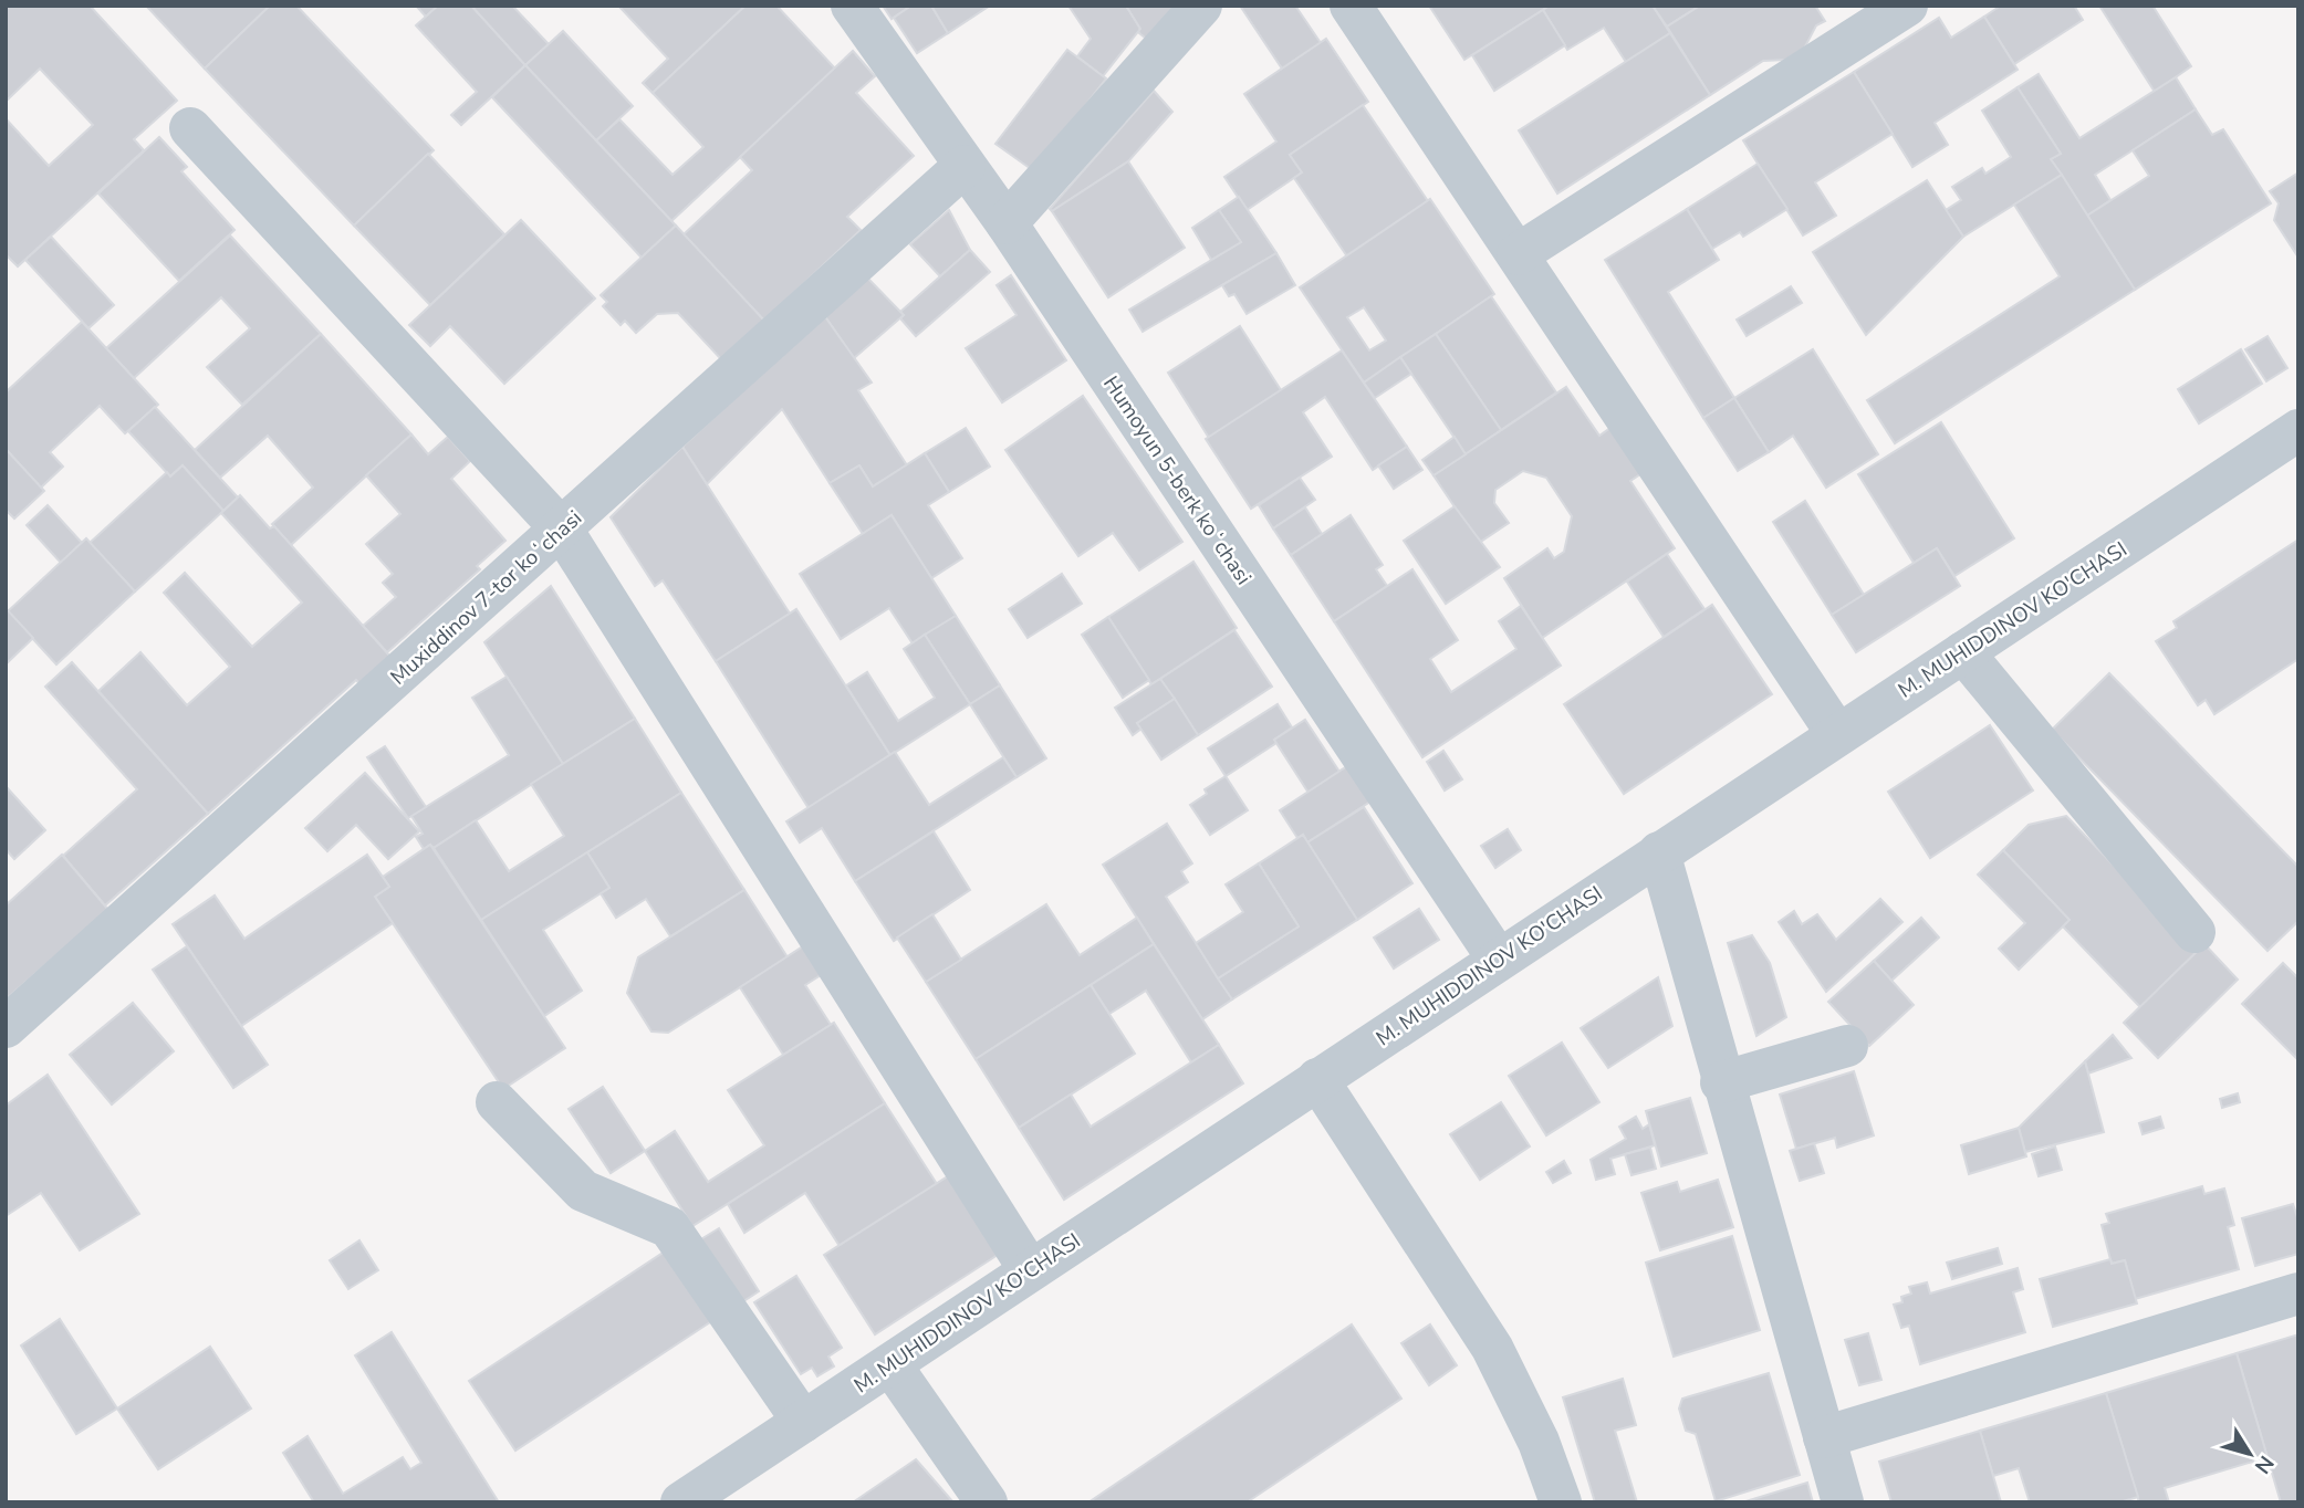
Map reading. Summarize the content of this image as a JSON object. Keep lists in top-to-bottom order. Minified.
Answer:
{"streets":{"street":["Humoyun 5-berk koʻchasi","Muxiddinov 7-tor koʻchasi","M. MUHIDDINOV KO'CHASI"]},"crossings":[["Humoyun 5-berk koʻchasi","Muxiddinov 7-tor koʻchasi"],["Humoyun 5-berk koʻchasi","M. MUHIDDINOV KO'CHASI"]],"north":"bottom right"}
